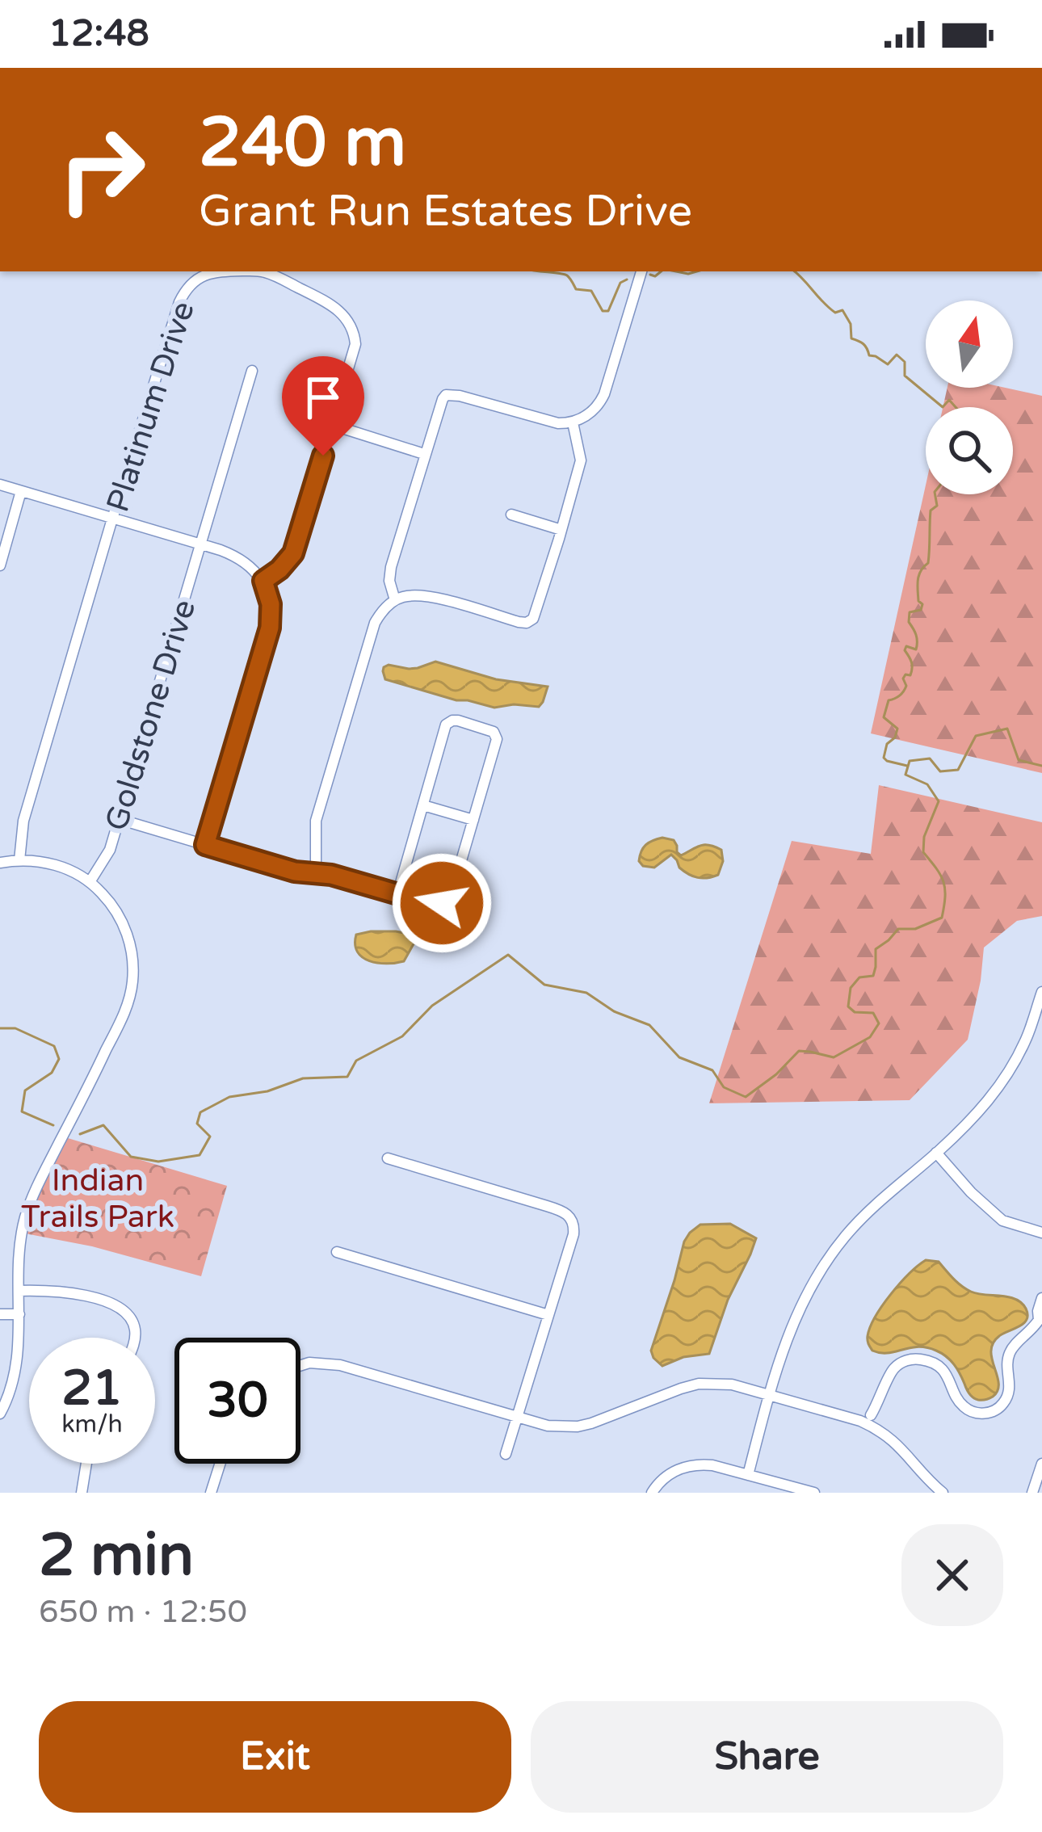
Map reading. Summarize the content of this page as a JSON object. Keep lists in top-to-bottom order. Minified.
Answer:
{"streets":{"street":["Platinum Drive","Goldstone Drive"]},"parks":["Indian Trails Park"],"north":"top","page":{"status":"12:48","turn":["240 m","Grant Run Estates Drive"],"speed":"21 km/h","limit":"30","heading":["2 min","650 m · 12:50"],"buttons":["Exit","Share"]}}
